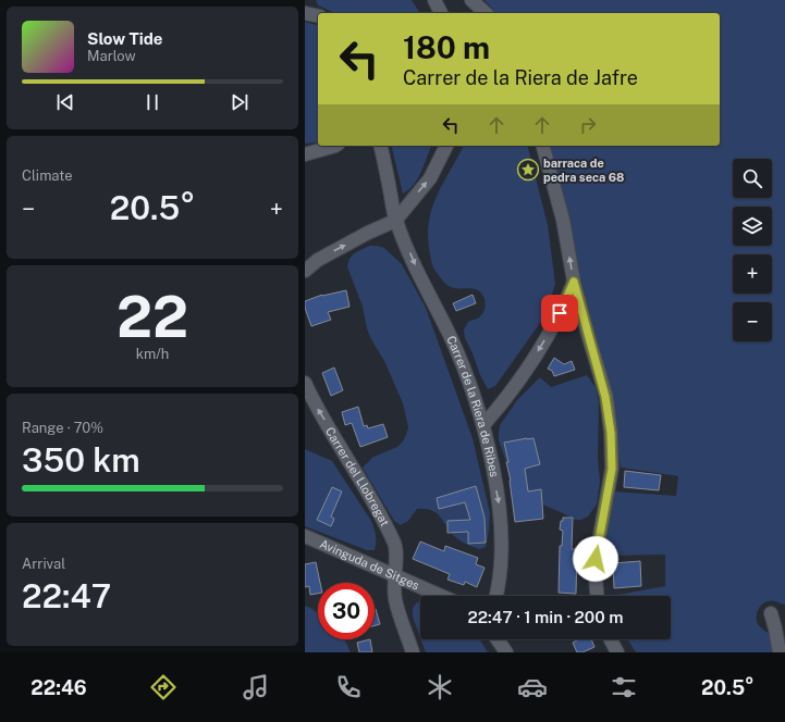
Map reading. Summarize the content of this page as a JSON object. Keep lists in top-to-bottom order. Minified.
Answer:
{"streets":{"street":["Carrer de la Riera de Ribes","Carrer del Llobregat","Avinguda de Sitges"]},"crossings":[["Carrer del Llobregat","Avinguda de Sitges"]],"one_way":["Carrer del Llobregat"],"places":{"place":["barraca de pedra seca 68"]},"page":{"turn":["180 m","Carrer de la Riera de Jafre"],"song":["Slow Tide","Marlow"],"tile":["Climate",["22","km/h"],["Range · 70%","350 km"],["Arrival","22:47"]],"map_buttons":["+","−"],"heat":["−","20.5°","+"],"limit":"30","trip":"22:47 · 1 min · 200 m","tabs":["22:46","20.5°"]}}
